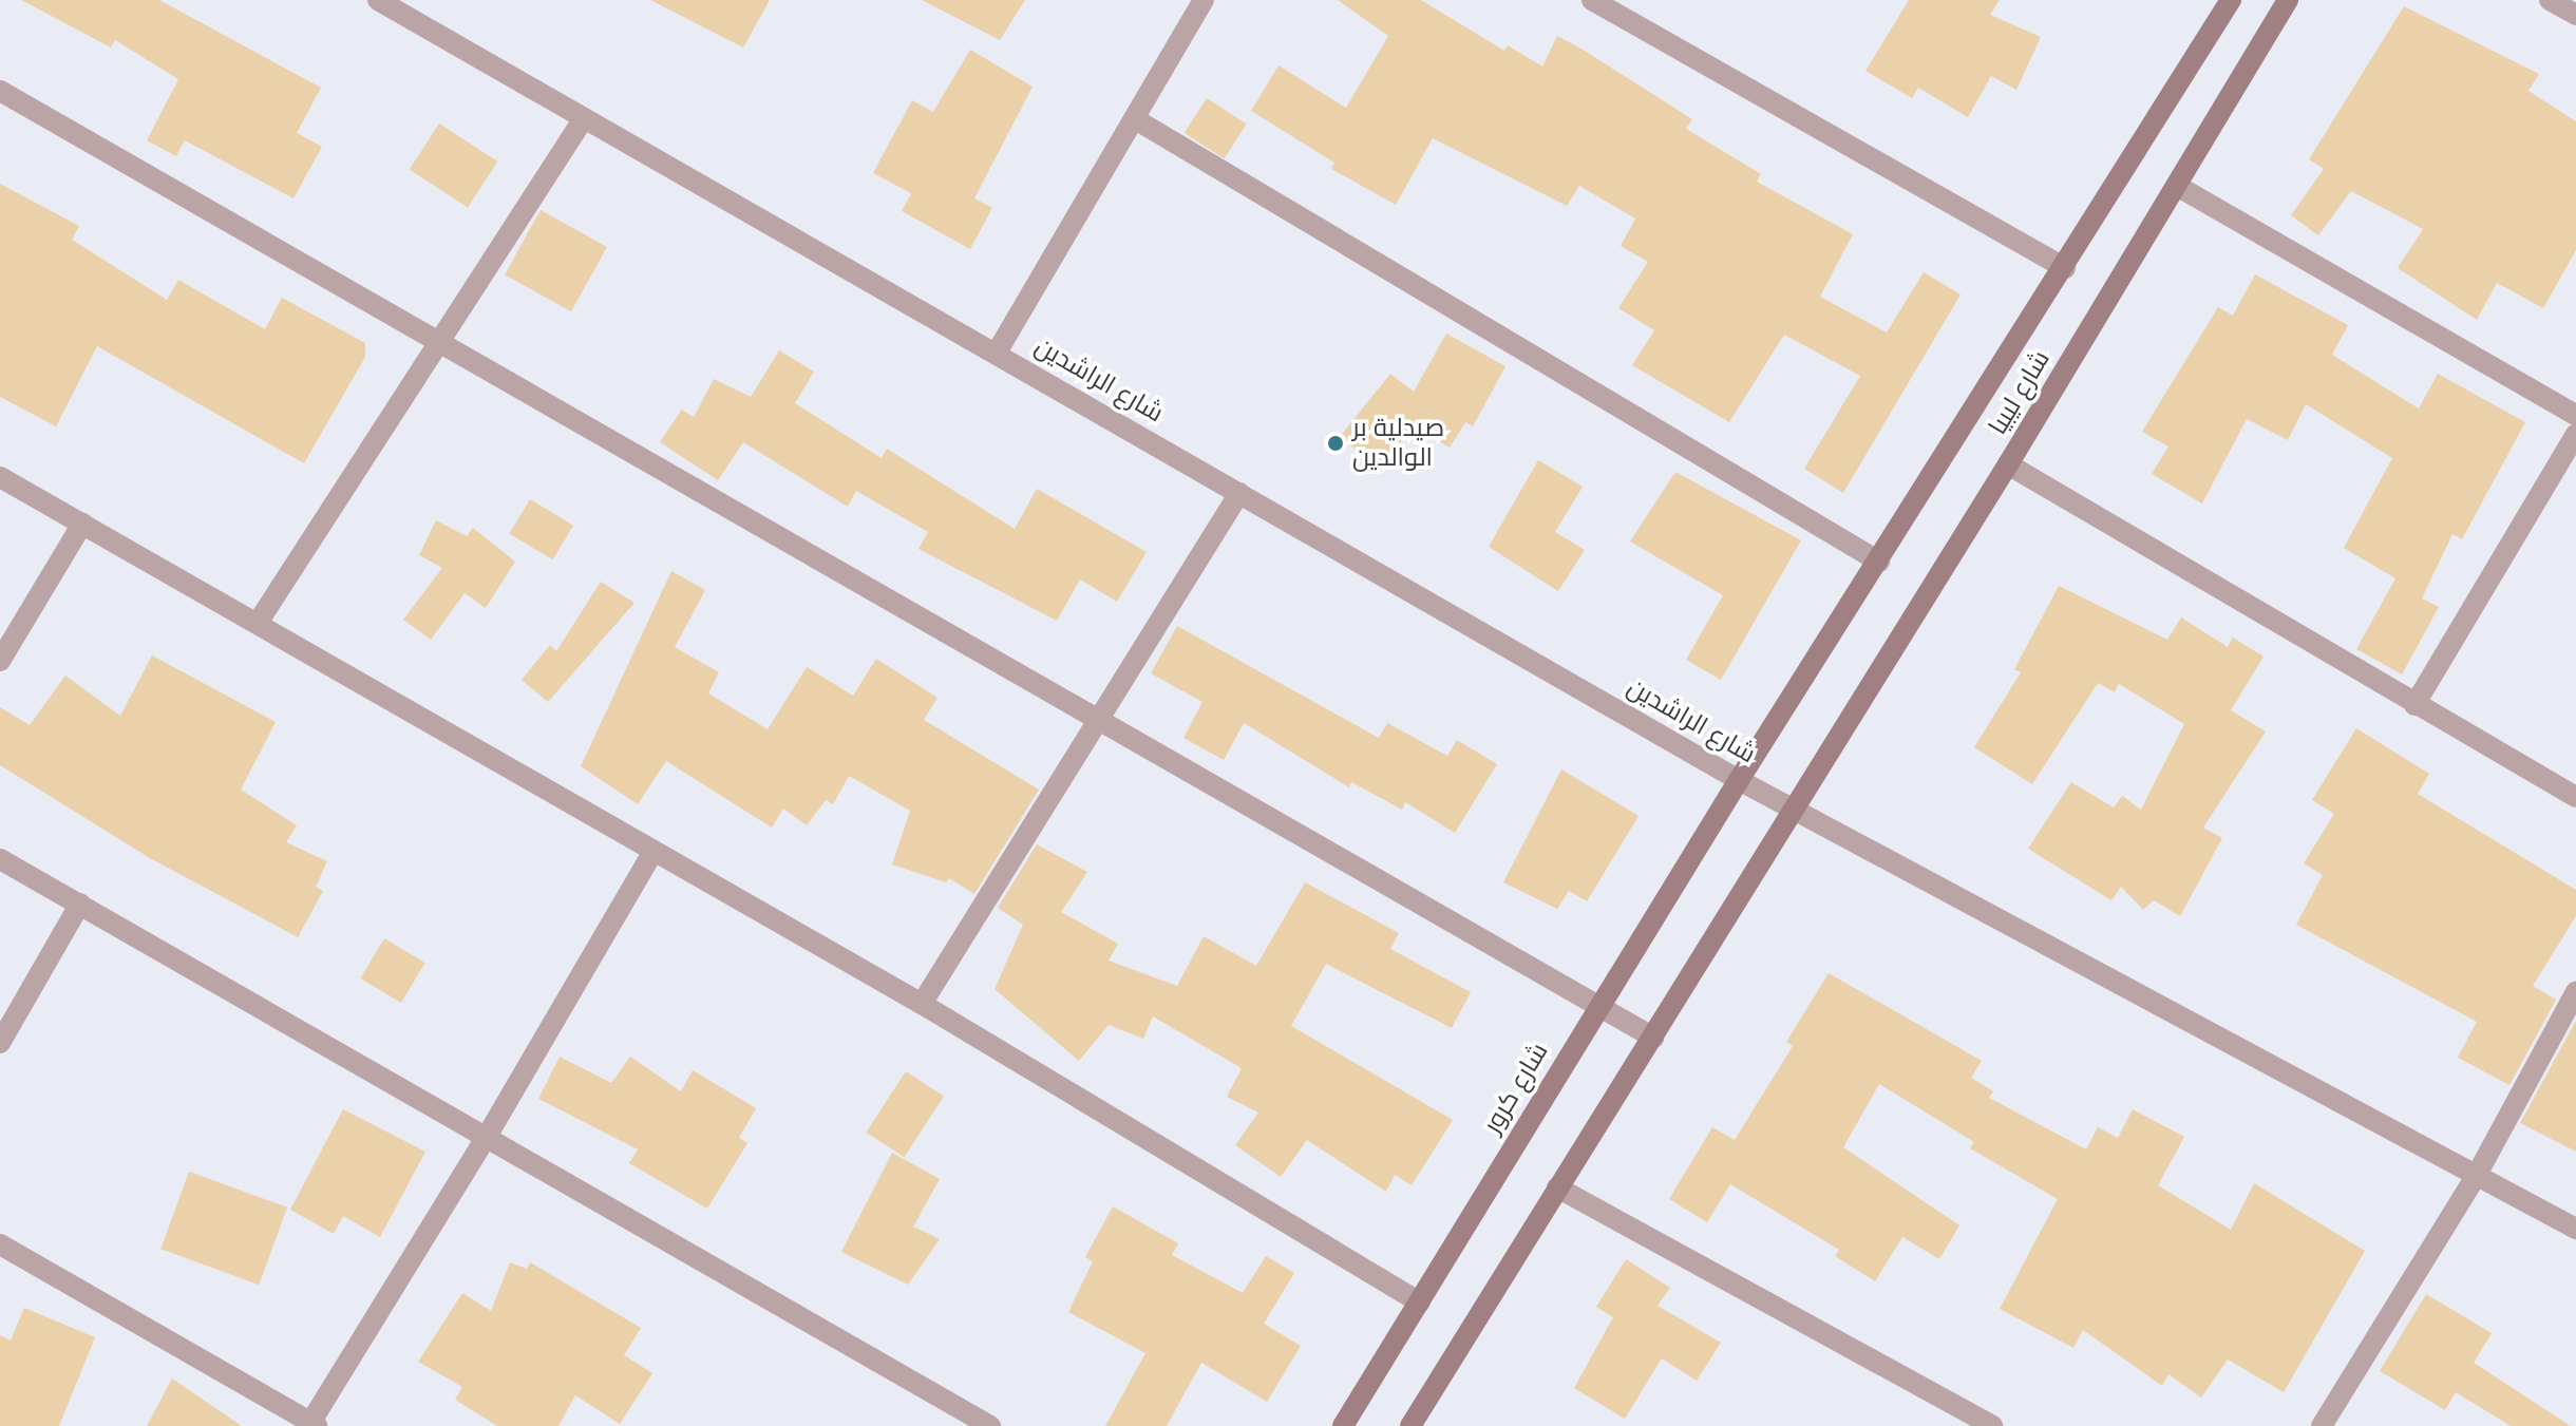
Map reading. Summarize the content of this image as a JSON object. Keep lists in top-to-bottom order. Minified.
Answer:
{"streets":{"main road":["شارع ليبيا","شارع كرور"],"street":["شارع الراشدين"]},"crossings":[["شارع الراشدين","شارع ليبيا"],["شارع الراشدين","شارع كرور"],["شارع ليبيا","شارع كرور"]],"places":["صيدلية بر الوالدين"]}
